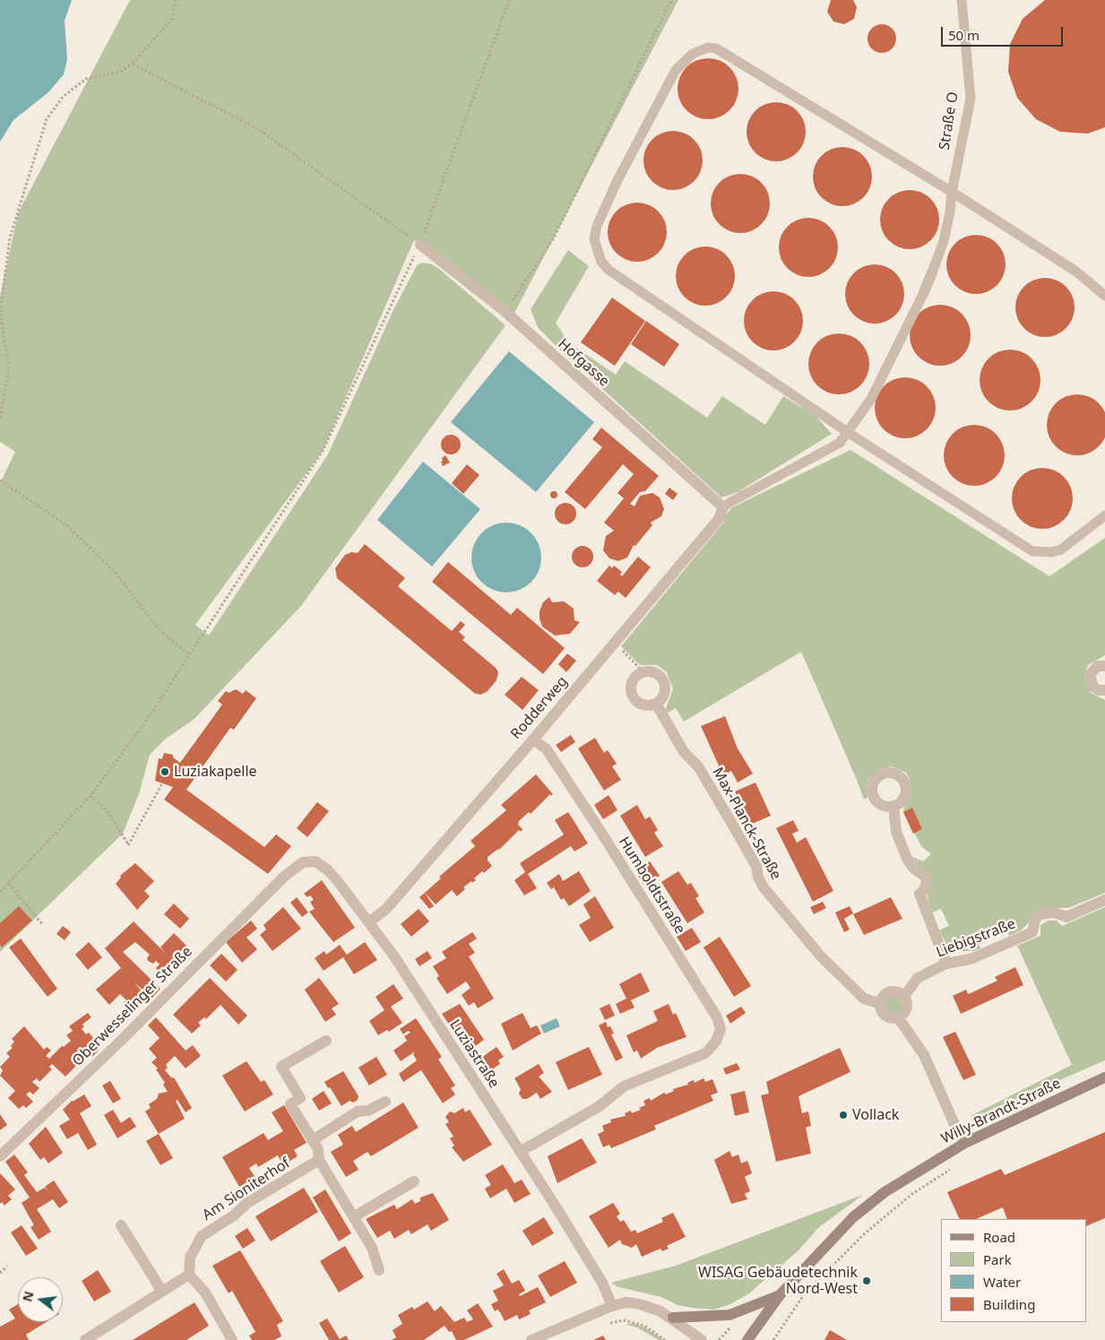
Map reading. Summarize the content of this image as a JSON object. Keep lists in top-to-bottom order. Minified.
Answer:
{"streets":{"main road":["Willy-Brandt-Straße"],"street":["Hofgasse","Rodderweg","Max-Planck-Straße","Humboldtstraße","Liebigstraße","Oberwesselinger Straße","Luziastraße","Am Sioniterhof"],"lane":["Straße O"]},"crossings":[["Hofgasse","Rodderweg"],["Rodderweg","Humboldtstraße"],["Rodderweg","Luziastraße"],["Max-Planck-Straße","Liebigstraße"],["Max-Planck-Straße","Willy-Brandt-Straße"],["Humboldtstraße","Luziastraße"],["Oberwesselinger Straße","Luziastraße"]],"places":["Luziakapelle","Vollack","WISAG Gebäudetechnik Nord-West"],"legend":["Road","Park","Water","Building"],"scale_bar":"50 m","north":"left"}
